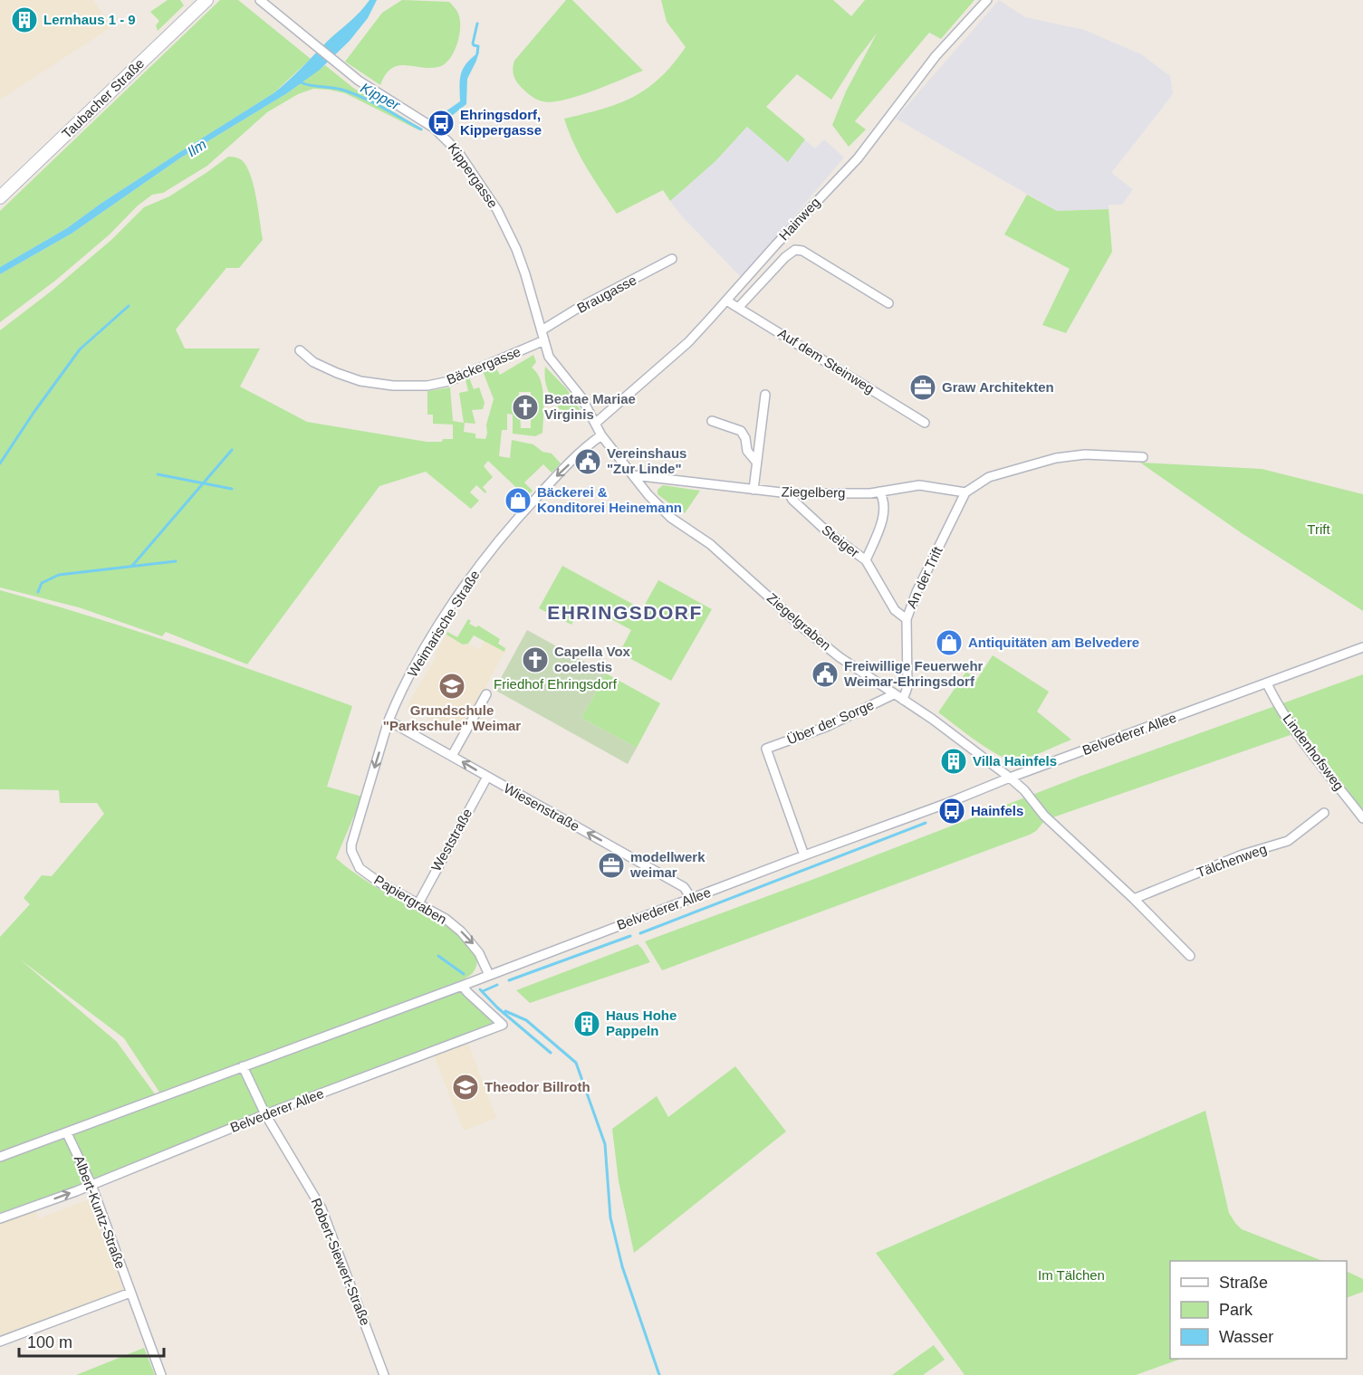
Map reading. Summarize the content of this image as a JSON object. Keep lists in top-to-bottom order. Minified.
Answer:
{"streets":{"street":["Taubacher Straße","Kippergasse","Hainweg","Braugasse","Auf dem Steinweg","Bäckergasse","Ziegelberg","Steiger","An der Trift","Ziegelgraben","Weimarische Straße","Über der Sorge","Belvederer Allee","Lindenhofsweg","Wiesenstraße","Weststraße","Tälchenweg","Papiergraben","Albert-Kuntz-Straße","Robert-Siewert-Straße"]},"crossings":[["Kippergasse","Hainweg"],["Kippergasse","Braugasse"],["Kippergasse","Bäckergasse"],["Kippergasse","Ziegelgraben"],["Kippergasse","Weimarische Straße"],["Hainweg","Auf dem Steinweg"],["Ziegelberg","Steiger"],["Ziegelberg","An der Trift"],["Ziegelberg","Ziegelgraben"],["Steiger","An der Trift"],["An der Trift","Ziegelgraben"],["Ziegelgraben","Weimarische Straße"],["Ziegelgraben","Über der Sorge"],["Ziegelgraben","Belvederer Allee"],["Weimarische Straße","Wiesenstraße"],["Weimarische Straße","Papiergraben"],["Über der Sorge","Belvederer Allee"],["Belvederer Allee","Lindenhofsweg"],["Belvederer Allee","Wiesenstraße"],["Belvederer Allee","Papiergraben"],["Belvederer Allee","Albert-Kuntz-Straße"],["Belvederer Allee","Robert-Siewert-Straße"],["Wiesenstraße","Weststraße"],["Weststraße","Papiergraben"]],"one_way":["Weimarische Straße","Wiesenstraße","Papiergraben"],"districts":["EHRINGSDORF"],"water":["Kipper","Ilm"],"parks":["Trift","Friedhof Ehringsdorf","Im Tälchen"],"places":{"building":["Lernhaus 1 - 9","Villa Hainfels","Haus Hohe Pappeln"],"bus stop":["Ehringsdorf, Kippergasse","Hainfels"],"office":["Graw Architekten","modellwerk weimar"],"church":["Beatae Mariae Virginis","Capella Vox coelestis"],"public building":["Vereinshaus \"Zur Linde\"","Freiwillige Feuerwehr Weimar-Ehringsdorf"],"shop":["Bäckerei & Konditorei Heinemann","Antiquitäten am Belvedere"],"school or university":["Grundschule \"Parkschule\" Weimar","Theodor Billroth"]},"legend":["Straße","Park","Wasser"],"scale_bar":"100 m"}
